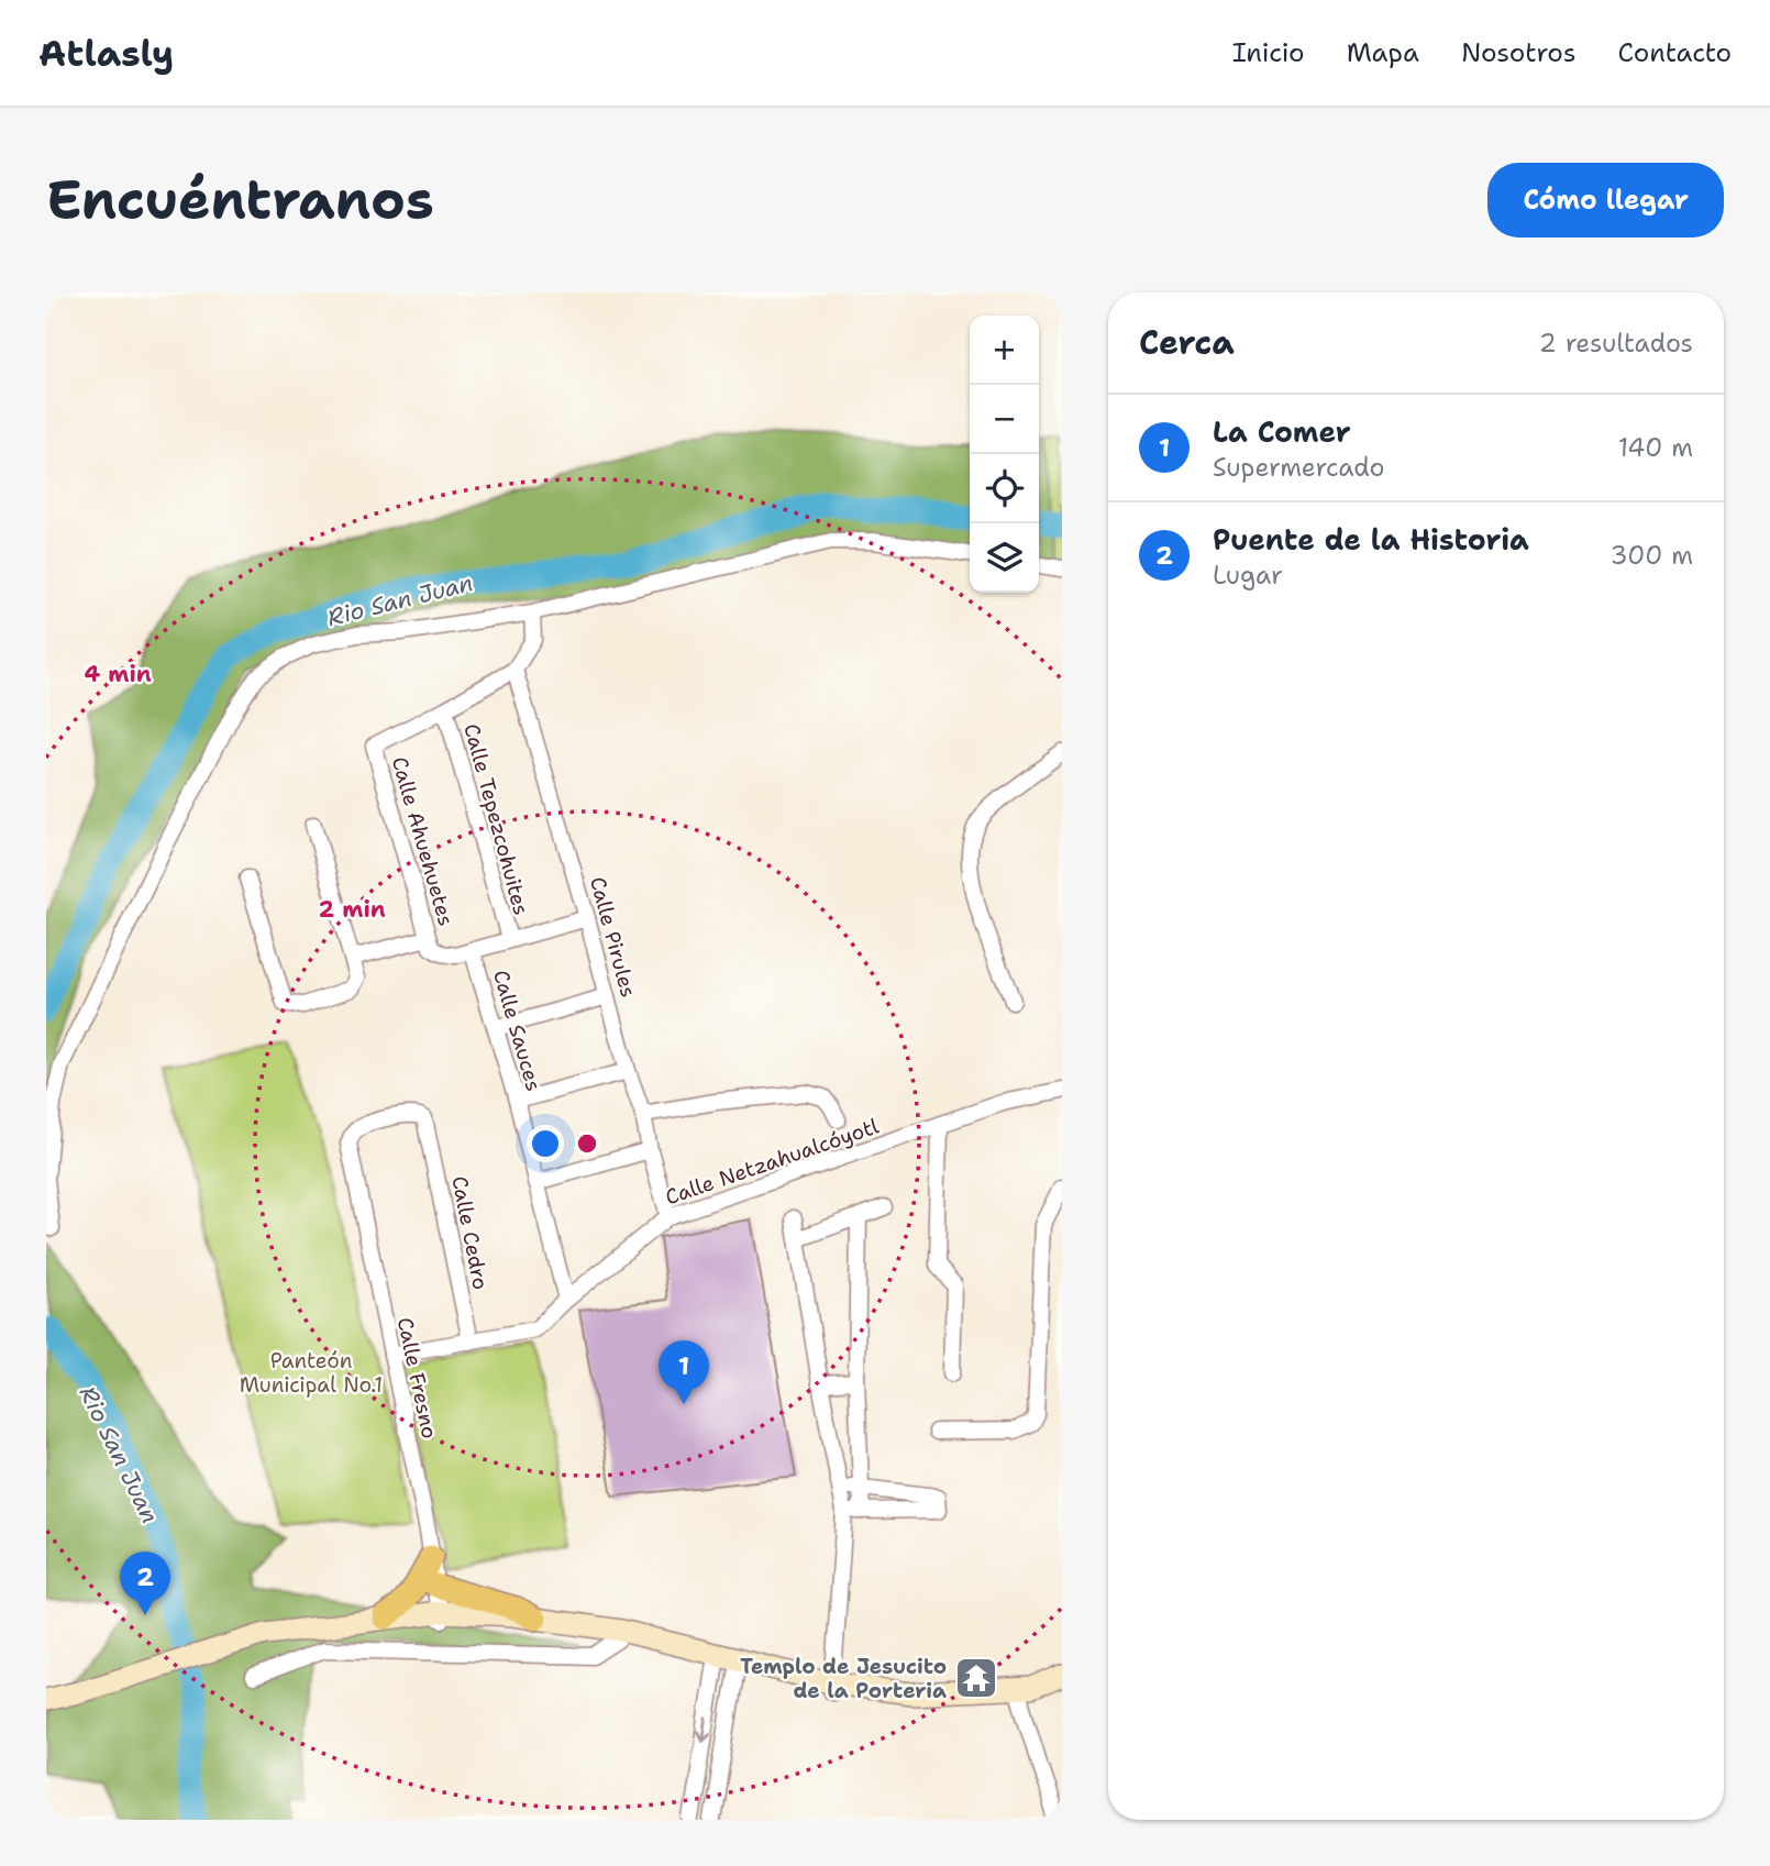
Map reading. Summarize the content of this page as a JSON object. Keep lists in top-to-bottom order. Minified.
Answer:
{"streets":{"street":["Calle Tepezcohuites","Calle Ahuehuetes","Calle Pirules","Calle Sauces","Calle Netzahualcóyotl","Calle Cedro","Calle Fresno"]},"crossings":[["Calle Tepezcohuites","Calle Ahuehuetes"],["Calle Pirules","Calle Netzahualcóyotl"],["Calle Sauces","Calle Netzahualcóyotl"],["Calle Netzahualcóyotl","Calle Cedro"],["Calle Netzahualcóyotl","Calle Fresno"],["Calle Cedro","Calle Fresno"]],"water":["Rio San Juan"],"parks":["Panteón Municipal No.1"],"places":{"temple":["Templo de Jesucito de la Porteria"]},"page":{"header":"Atlasly","nav":["Inicio","Mapa","Nosotros","Contacto"],"buttons":"Cómo llegar","title":"Encuéntranos","heading":["Cerca","2 resultados"],"map_buttons":["+","−"],"list":[{"mark":"1","name":"La Comer","note":"Supermercado","value":"140 m"},{"mark":"2","name":"Puente de la Historia","note":"Lugar","value":"300 m"}],"pins":["1","2"]},"rings":["4 min","2 min"]}
